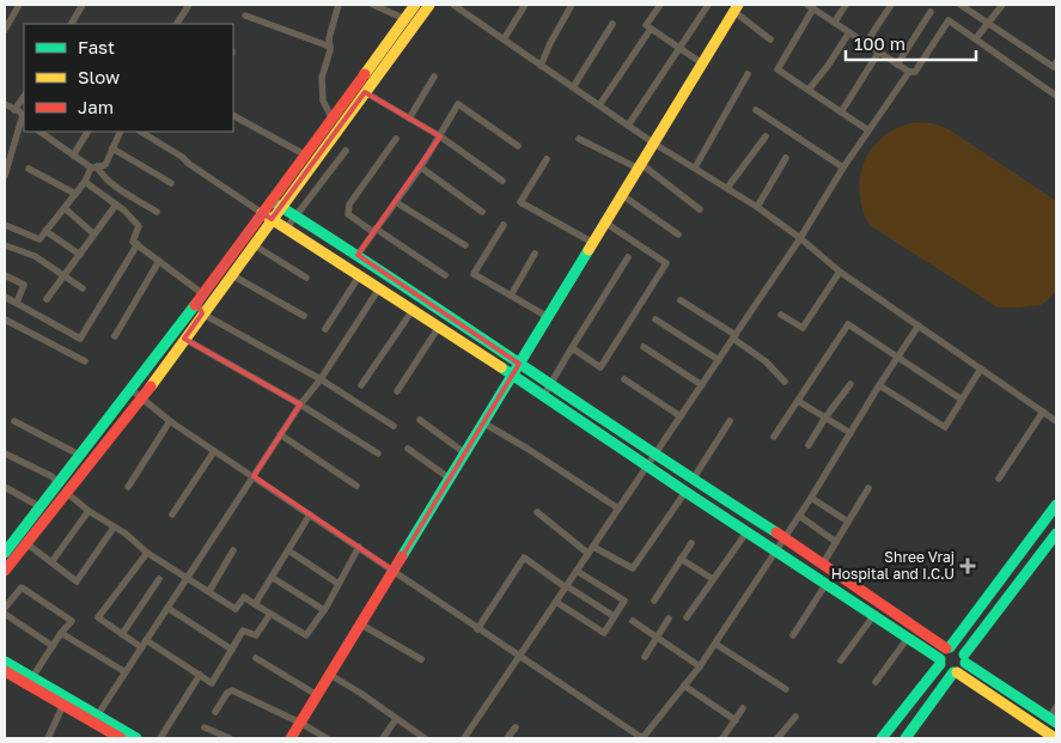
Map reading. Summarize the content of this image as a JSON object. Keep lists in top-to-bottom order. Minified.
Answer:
{"places":{"health":["Shree Vraj Hospital and I.C.U"]},"legend":["Fast","Slow","Jam"],"scale_bar":"100 m"}
